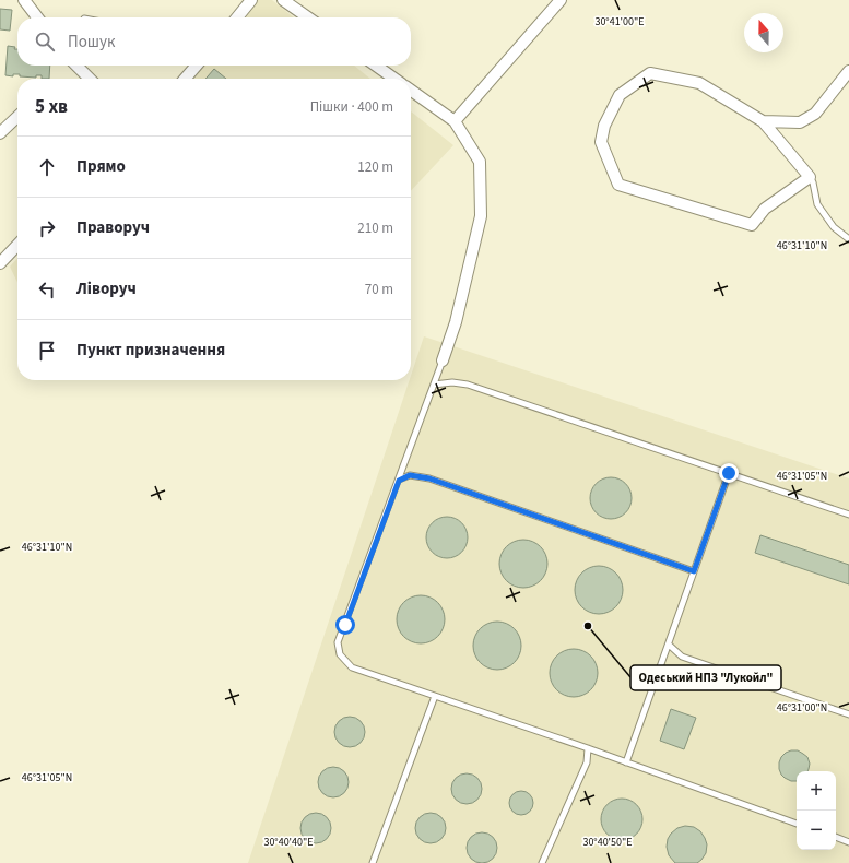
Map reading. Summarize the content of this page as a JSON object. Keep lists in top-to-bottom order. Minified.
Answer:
{"places":["Одеський НПЗ \"Лукойл\""],"north":"top","page":{"search":"Пошук","heading":["5 хв","Пішки · 400 m"],"list":[["Прямо","120 m"],["Праворуч","210 m"],["Ліворуч","70 m"],"Пункт призначення"],"map_buttons":["+","−"]},"coordinates":["30°41'00\"E","46°31'10\"N","46°31'05\"N","46°31'00\"N","30°40'40\"E","30°40'50\"E"]}
